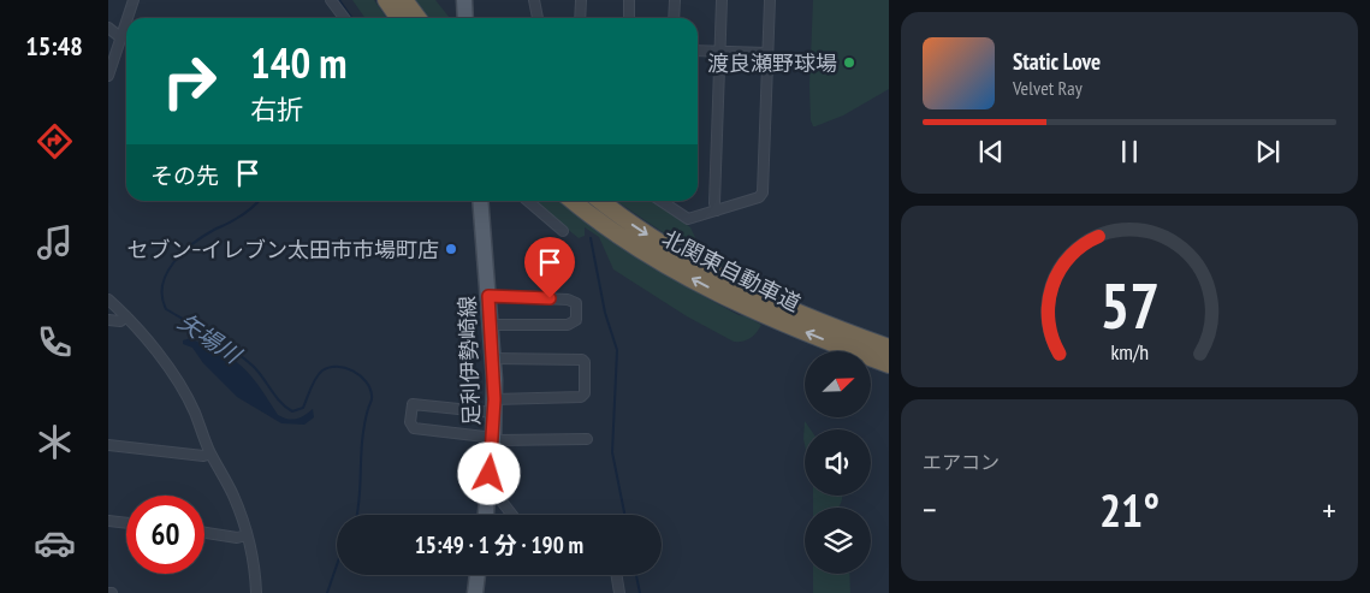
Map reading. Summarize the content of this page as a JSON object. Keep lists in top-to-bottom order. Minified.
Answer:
{"streets":{"highway":["北関東自動車道"],"main road":["足利伊勢崎線"]},"water":["矢場川"],"places":["渡良瀬野球場","セブン−イレブン太田市市場町店"],"north":"top right","page":{"tabs":"15:48","turn":["140 m","右折"],"song":["Static Love","Velvet Ray"],"then":"その先","tile":"エアコン","heat":["−","21°","+"],"limit":"60","trip":"15:49 · 1 分 · 190 m","gauge":["57","km/h"]}}
